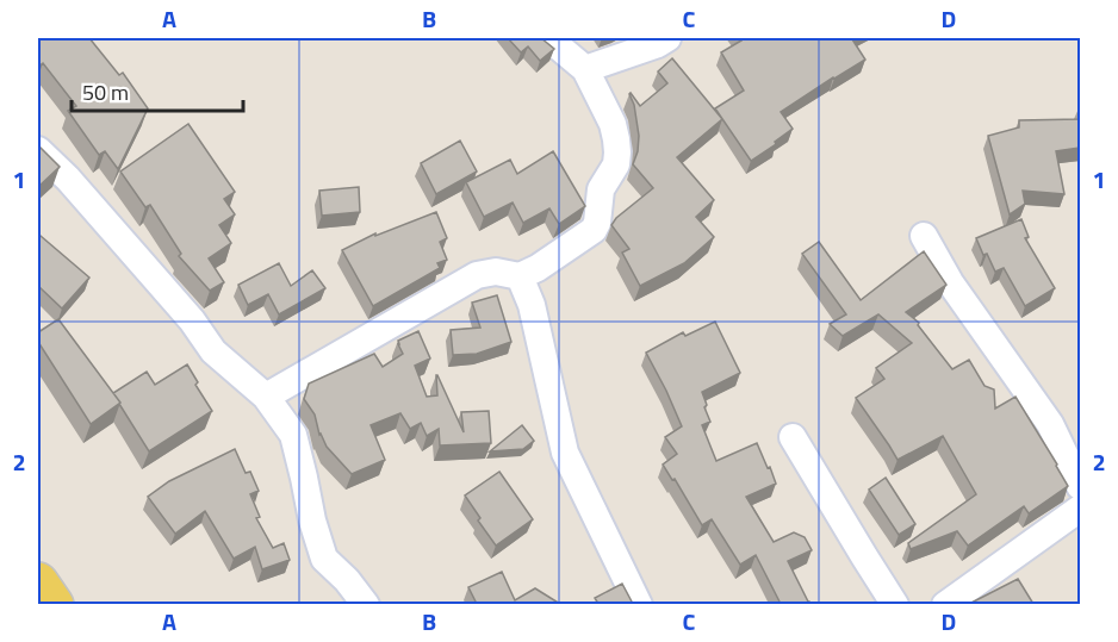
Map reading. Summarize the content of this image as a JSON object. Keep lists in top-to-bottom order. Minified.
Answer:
{"scale_bar":"50 m","grid":{"columns":["A","B","C","D"],"rows":["1","2"]}}
